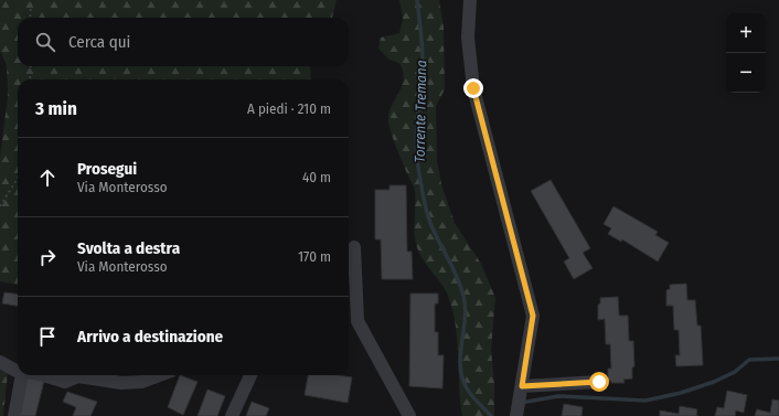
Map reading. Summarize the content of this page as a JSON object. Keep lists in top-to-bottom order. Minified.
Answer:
{"water":["Torrente Tremana"],"page":{"map_buttons":["+","−"],"search":"Cerca qui","heading":["3 min","A piedi · 210 m"],"list":[["Prosegui","Via Monterosso","40 m"],["Svolta a destra","Via Monterosso","170 m"],"Arrivo a destinazione"]}}
